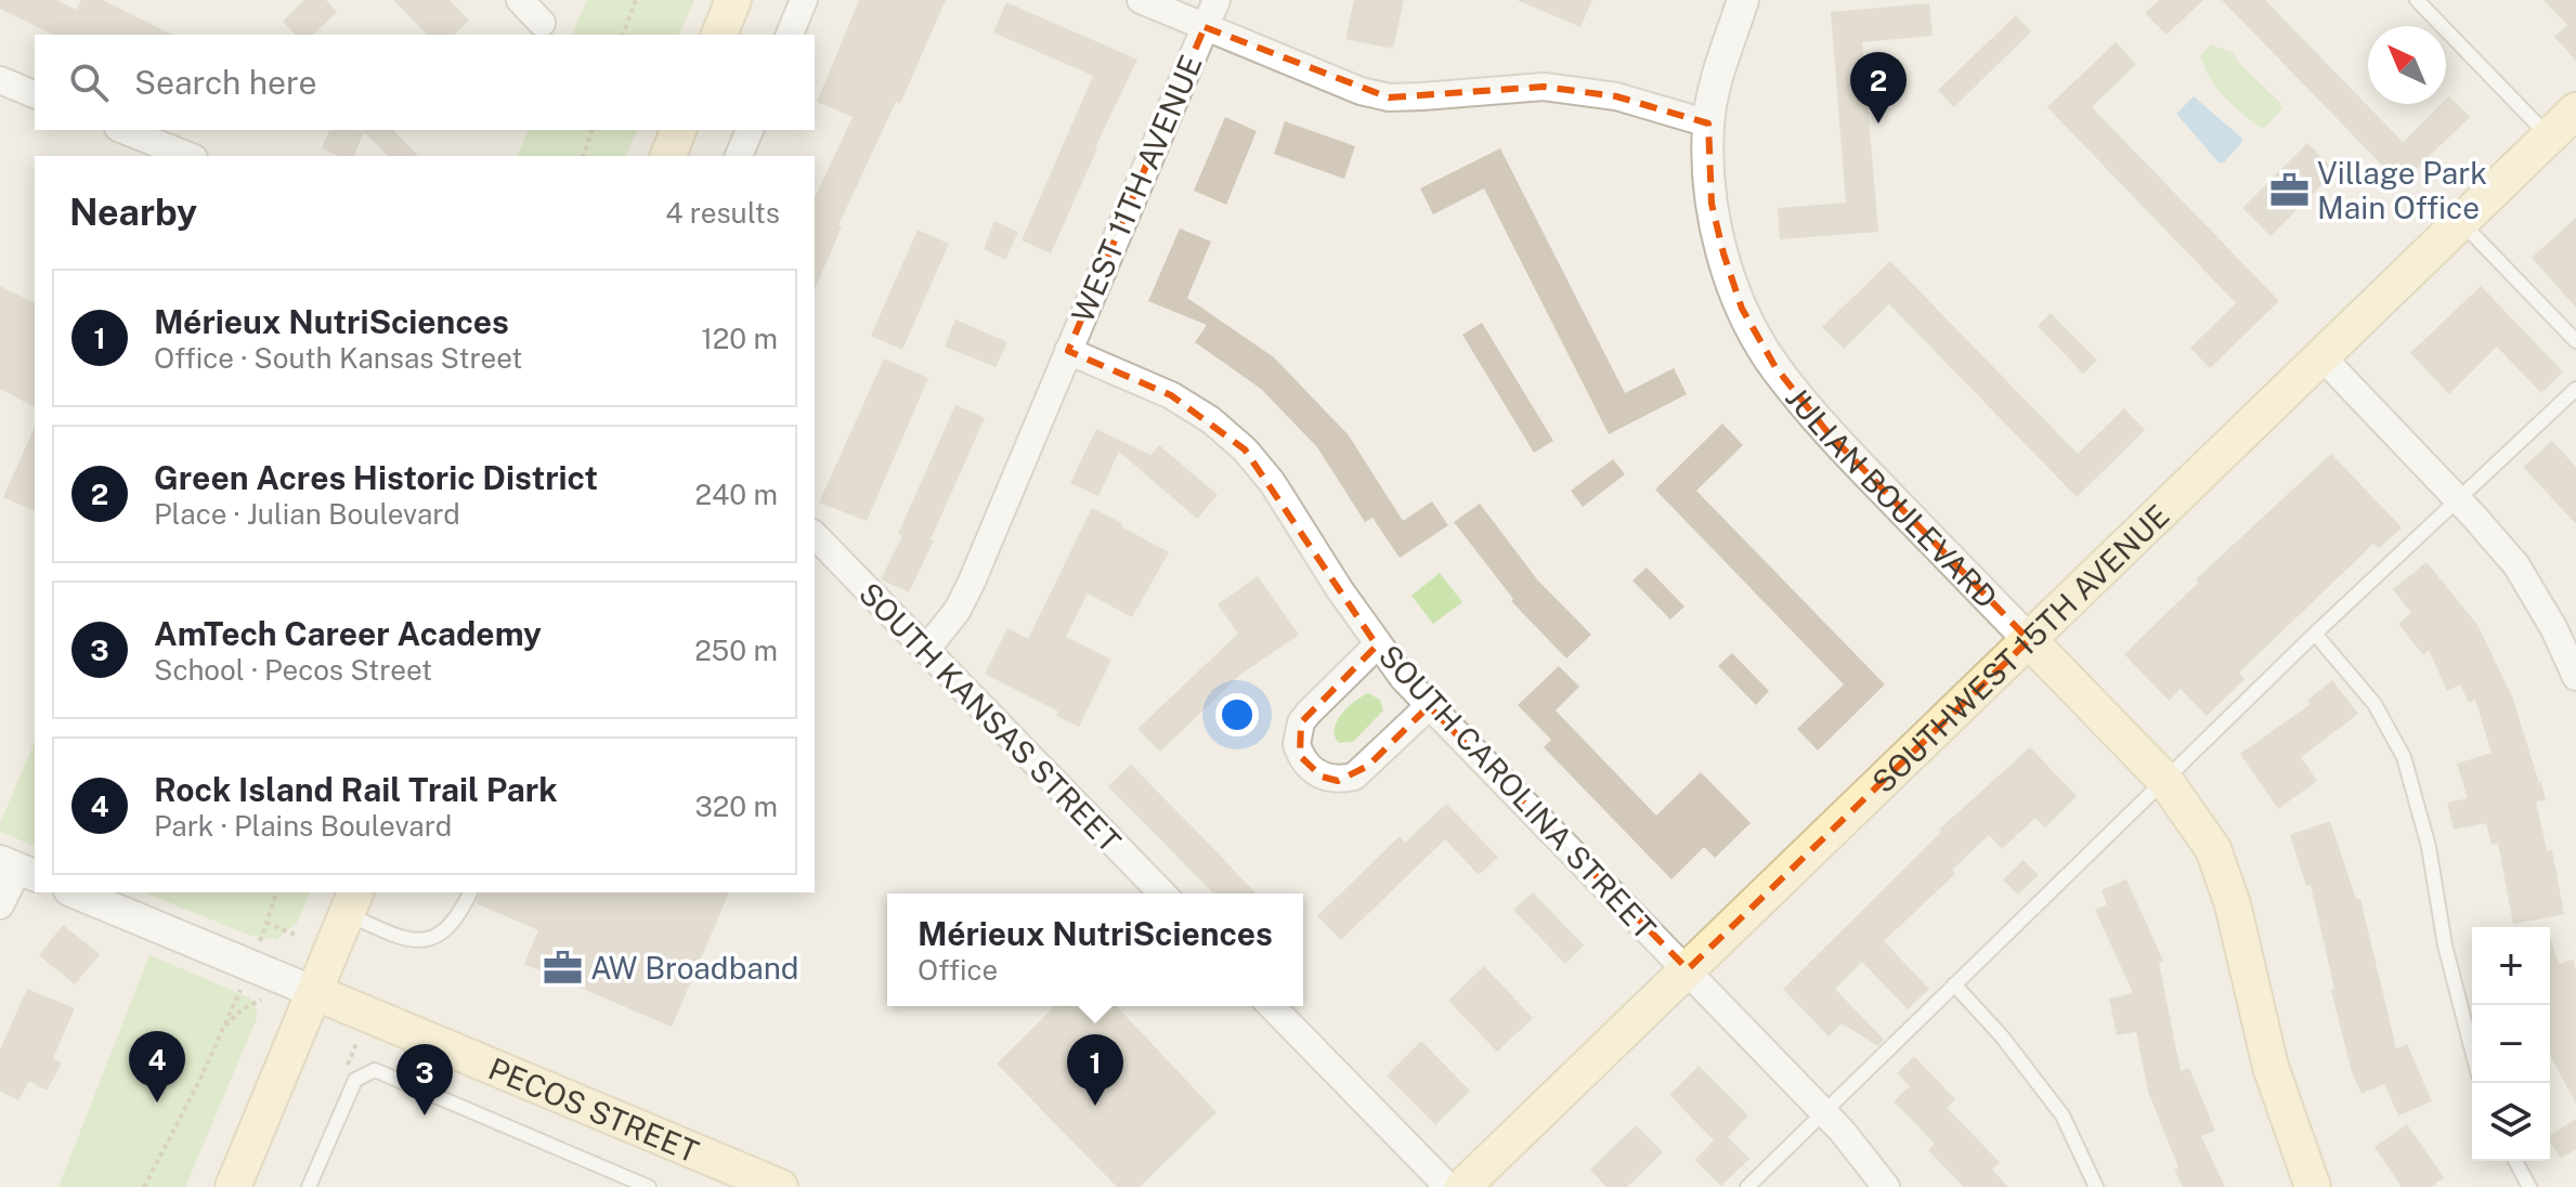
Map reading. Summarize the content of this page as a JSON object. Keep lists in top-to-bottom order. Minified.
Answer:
{"streets":{"main road":["JULIAN BOULEVARD","SOUTHWEST 15TH AVENUE","PECOS STREET"],"street":["WEST 11TH AVENUE","SOUTH KANSAS STREET","SOUTH CAROLINA STREET"]},"crossings":[["WEST 11TH AVENUE","SOUTH KANSAS STREET"],["WEST 11TH AVENUE","SOUTH CAROLINA STREET"],["JULIAN BOULEVARD","SOUTHWEST 15TH AVENUE"],["SOUTHWEST 15TH AVENUE","SOUTH CAROLINA STREET"]],"places":{"office":["Village Park Main Office","AW Broadband"]},"north":"top left","page":{"search":"Search here","pins":["2","4","1","3"],"heading":["Nearby","4 results"],"list":[{"mark":"1","name":"Mérieux NutriSciences","note":"Office · South Kansas Street","value":"120 m"},{"mark":"2","name":"Green Acres Historic District","note":"Place · Julian Boulevard","value":"240 m"},{"mark":"3","name":"AmTech Career Academy","note":"School · Pecos Street","value":"250 m"},{"mark":"4","name":"Rock Island Rail Trail Park","note":"Park · Plains Boulevard","value":"320 m"}],"popup":["Mérieux NutriSciences","Office"],"map_buttons":["+","−"]}}
